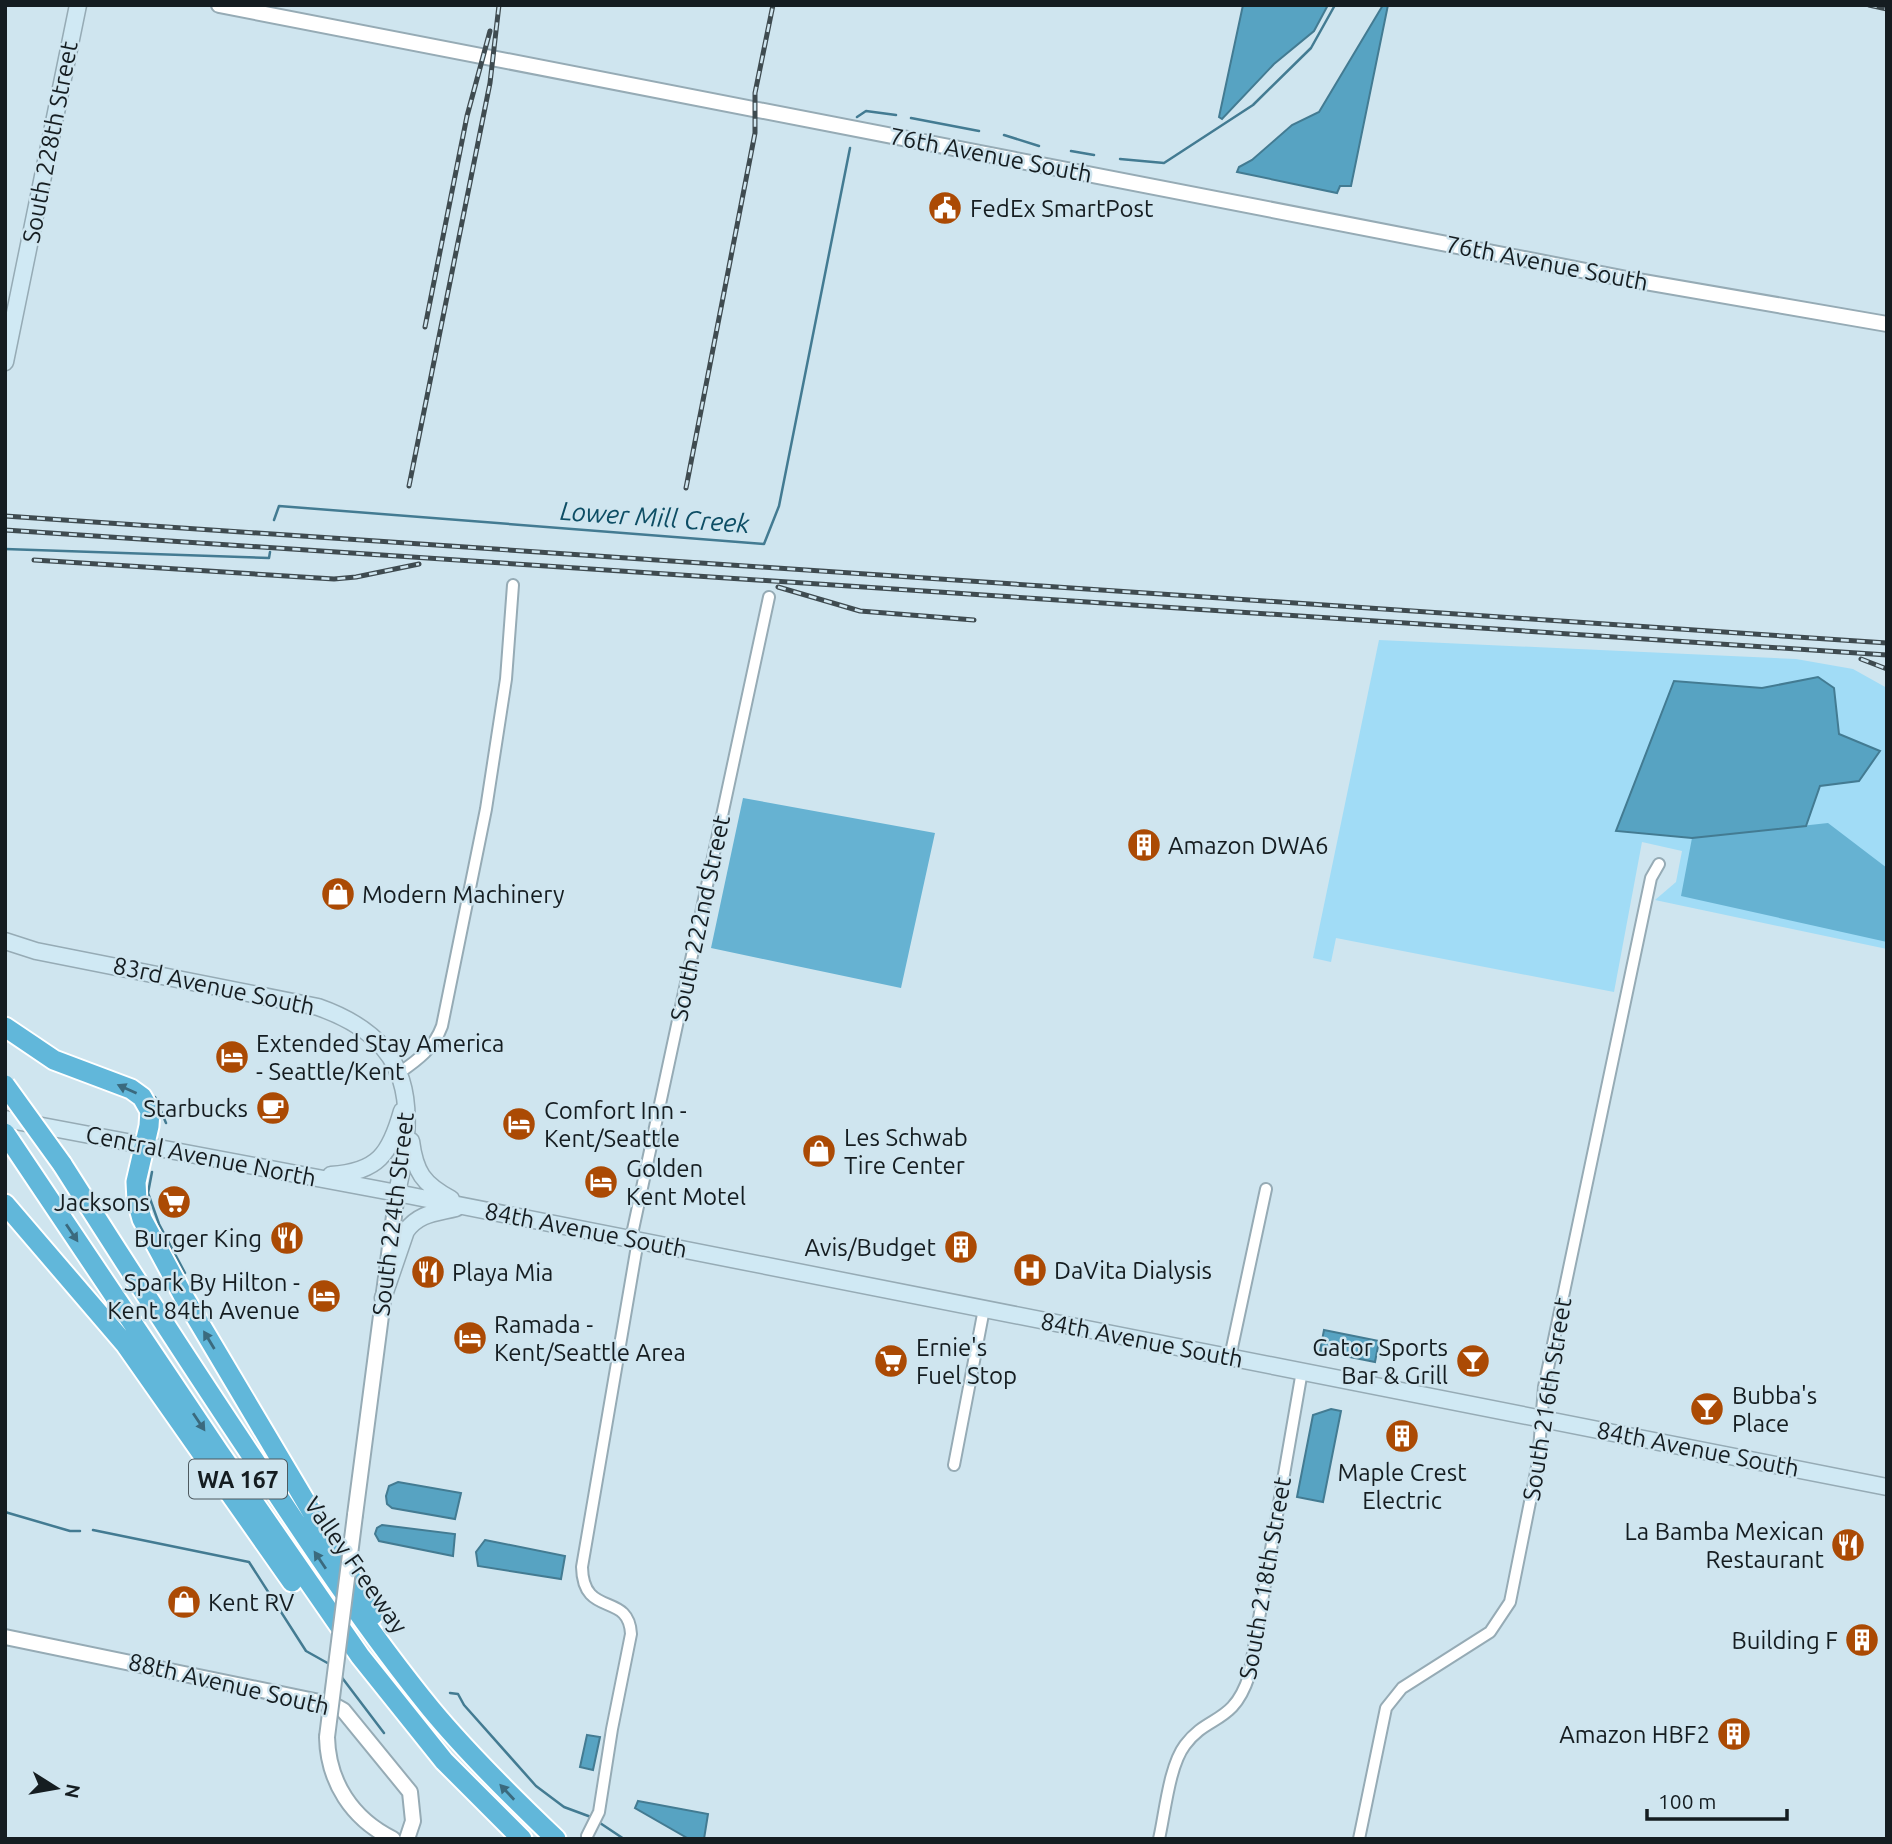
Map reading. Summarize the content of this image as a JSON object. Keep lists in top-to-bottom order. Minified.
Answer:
{"streets":{"highway":["WA 167","Valley Freeway"],"main road":["South 228th Street","83rd Avenue South","Central Avenue North","South 224th Street","84th Avenue South"],"street":["76th Avenue South","South 222nd Street","South 216th Street","South 218th Street","88th Avenue South"]},"crossings":[["South 222nd Street","84th Avenue South"],["83rd Avenue South","South 224th Street"],["Central Avenue North","South 224th Street"],["Central Avenue North","84th Avenue South"],["South 224th Street","84th Avenue South"],["84th Avenue South","South 216th Street"],["84th Avenue South","South 218th Street"]],"water":["Lower Mill Creek"],"places":{"public building":["FedEx SmartPost"],"building":["Amazon DWA6","Avis/Budget","Maple Crest Electric","Building F","Amazon HBF2"],"shop":["Modern Machinery","Les Schwab Tire Center","Kent RV"],"hotel":["Extended Stay America - Seattle/Kent","Comfort Inn - Kent/Seattle","Golden Kent Motel","Spark By Hilton - Kent 84th Avenue","Ramada - Kent/Seattle Area"],"cafe":["Starbucks"],"supermarket":["Jacksons","Ernie's Fuel Stop"],"restaurant":["Burger King","Playa Mia","La Bamba Mexican Restaurant"],"hospital":["DaVita Dialysis"],"bar":["Gator Sports Bar & Grill","Bubba's Place"]},"scale_bar":"100 m","north":"right"}
